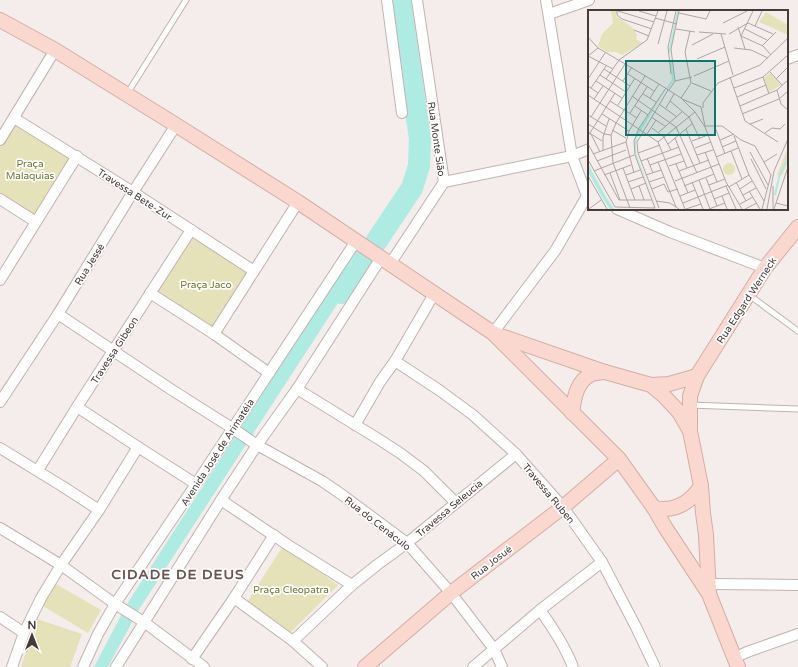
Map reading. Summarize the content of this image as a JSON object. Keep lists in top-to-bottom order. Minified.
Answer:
{"streets":{"main road":["Rua Edgard Werneck","Rua Josué"],"street":["Rua Monte Sião","Travessa Bete-Zur","Rua Jessé","Travessa Gibeon","Avenida José de Arimatéia","Travessa Ruben","Travessa Seleucia","Rua do Cenáculo"]},"crossings":[["Travessa Bete-Zur","Rua Jessé"],["Travessa Bete-Zur","Travessa Gibeon"],["Rua Jessé","Rua do Cenáculo"],["Travessa Gibeon","Rua do Cenáculo"],["Avenida José de Arimatéia","Rua do Cenáculo"],["Travessa Ruben","Travessa Seleucia"],["Travessa Ruben","Rua Josué"],["Travessa Seleucia","Rua do Cenáculo"],["Rua do Cenáculo","Rua Josué"]],"districts":["CIDADE DE DEUS"],"parks":["Praça Malaquias","Praça Jaco","Praça Cleopatra"],"north":"top"}
